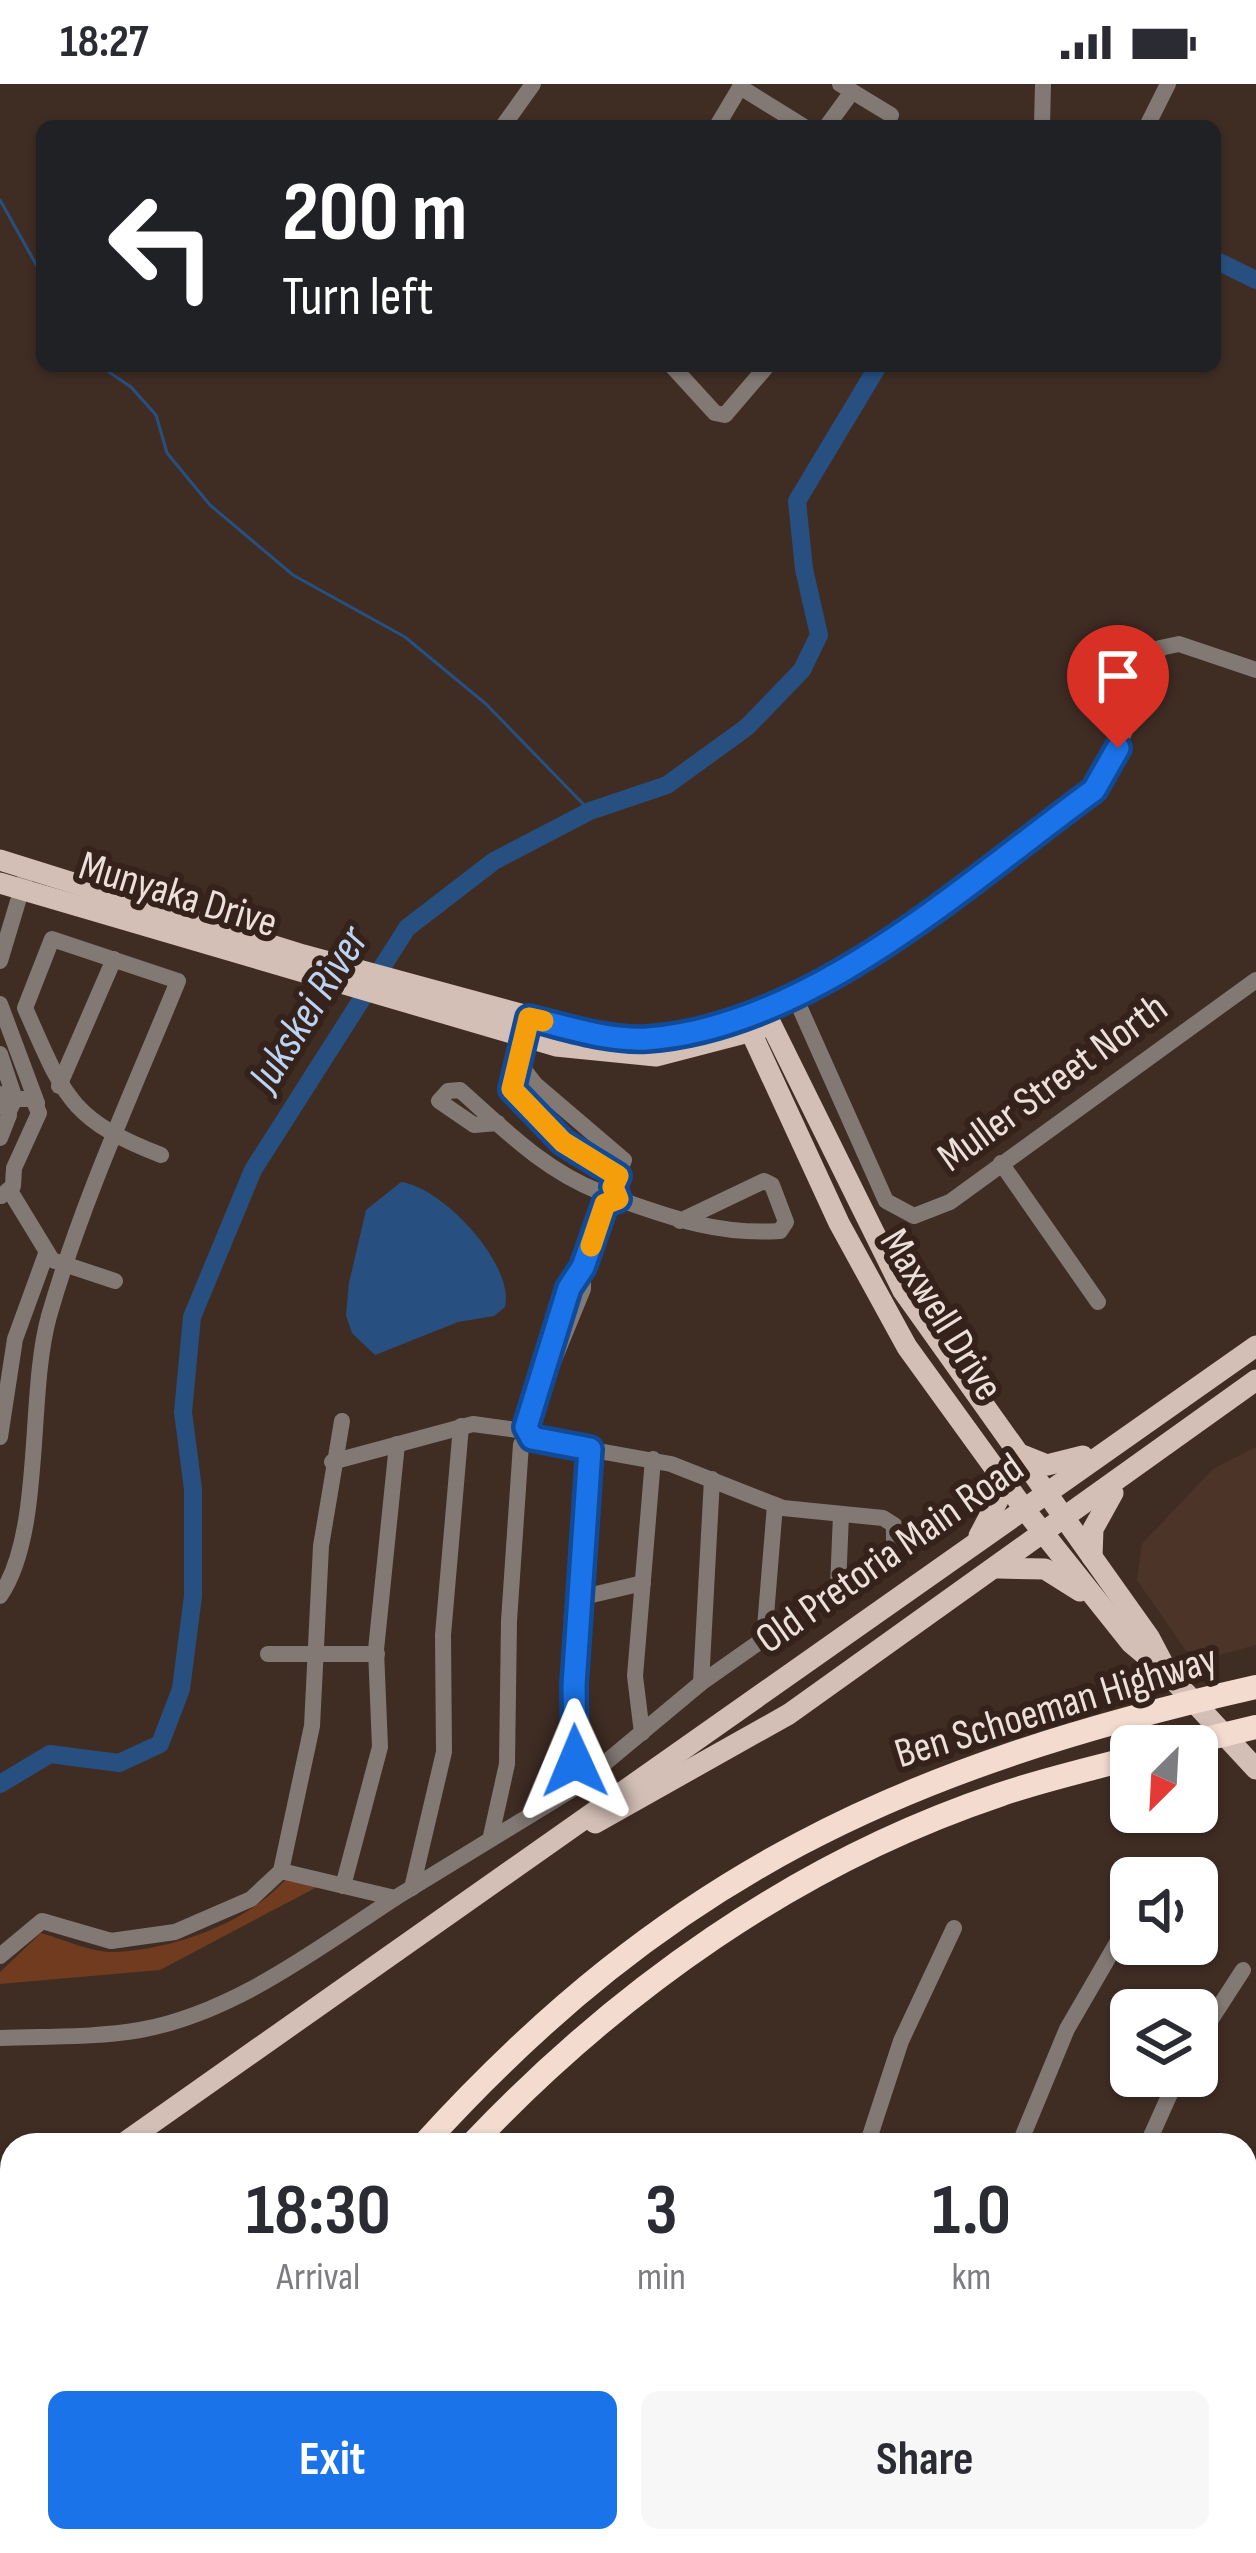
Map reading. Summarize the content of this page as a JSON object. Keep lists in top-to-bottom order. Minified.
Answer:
{"streets":{"highway":["Ben Schoeman Highway"],"main road":["Munyaka Drive","Maxwell Drive","Old Pretoria Main Road"],"street":["Muller Street North"]},"crossings":[["Munyaka Drive","Maxwell Drive"],["Maxwell Drive","Old Pretoria Main Road"]],"water":["Jukskei River"],"north":"bottom left","page":{"status":"18:27","turn":["200 m","Turn left"],"eta":["18:30","Arrival","3","min","1.0","km"],"buttons":["Exit","Share"]}}
